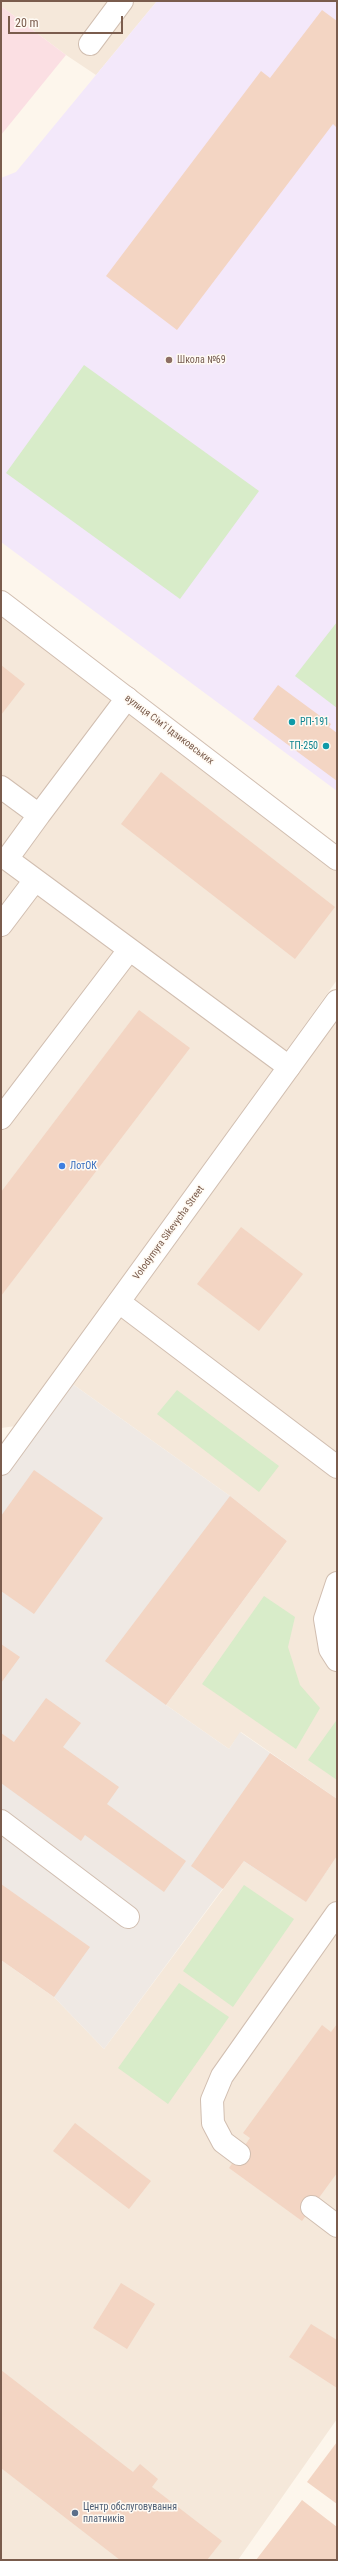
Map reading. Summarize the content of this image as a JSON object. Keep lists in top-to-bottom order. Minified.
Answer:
{"streets":{"street":["вулиця Сімʼї Ідзиковських","Volodymyra Sikevycha Street"]},"places":["Школа №69","РП-191","ТП-250","ЛотОК","Центр обслуговування платників"],"scale_bar":"20 m"}
